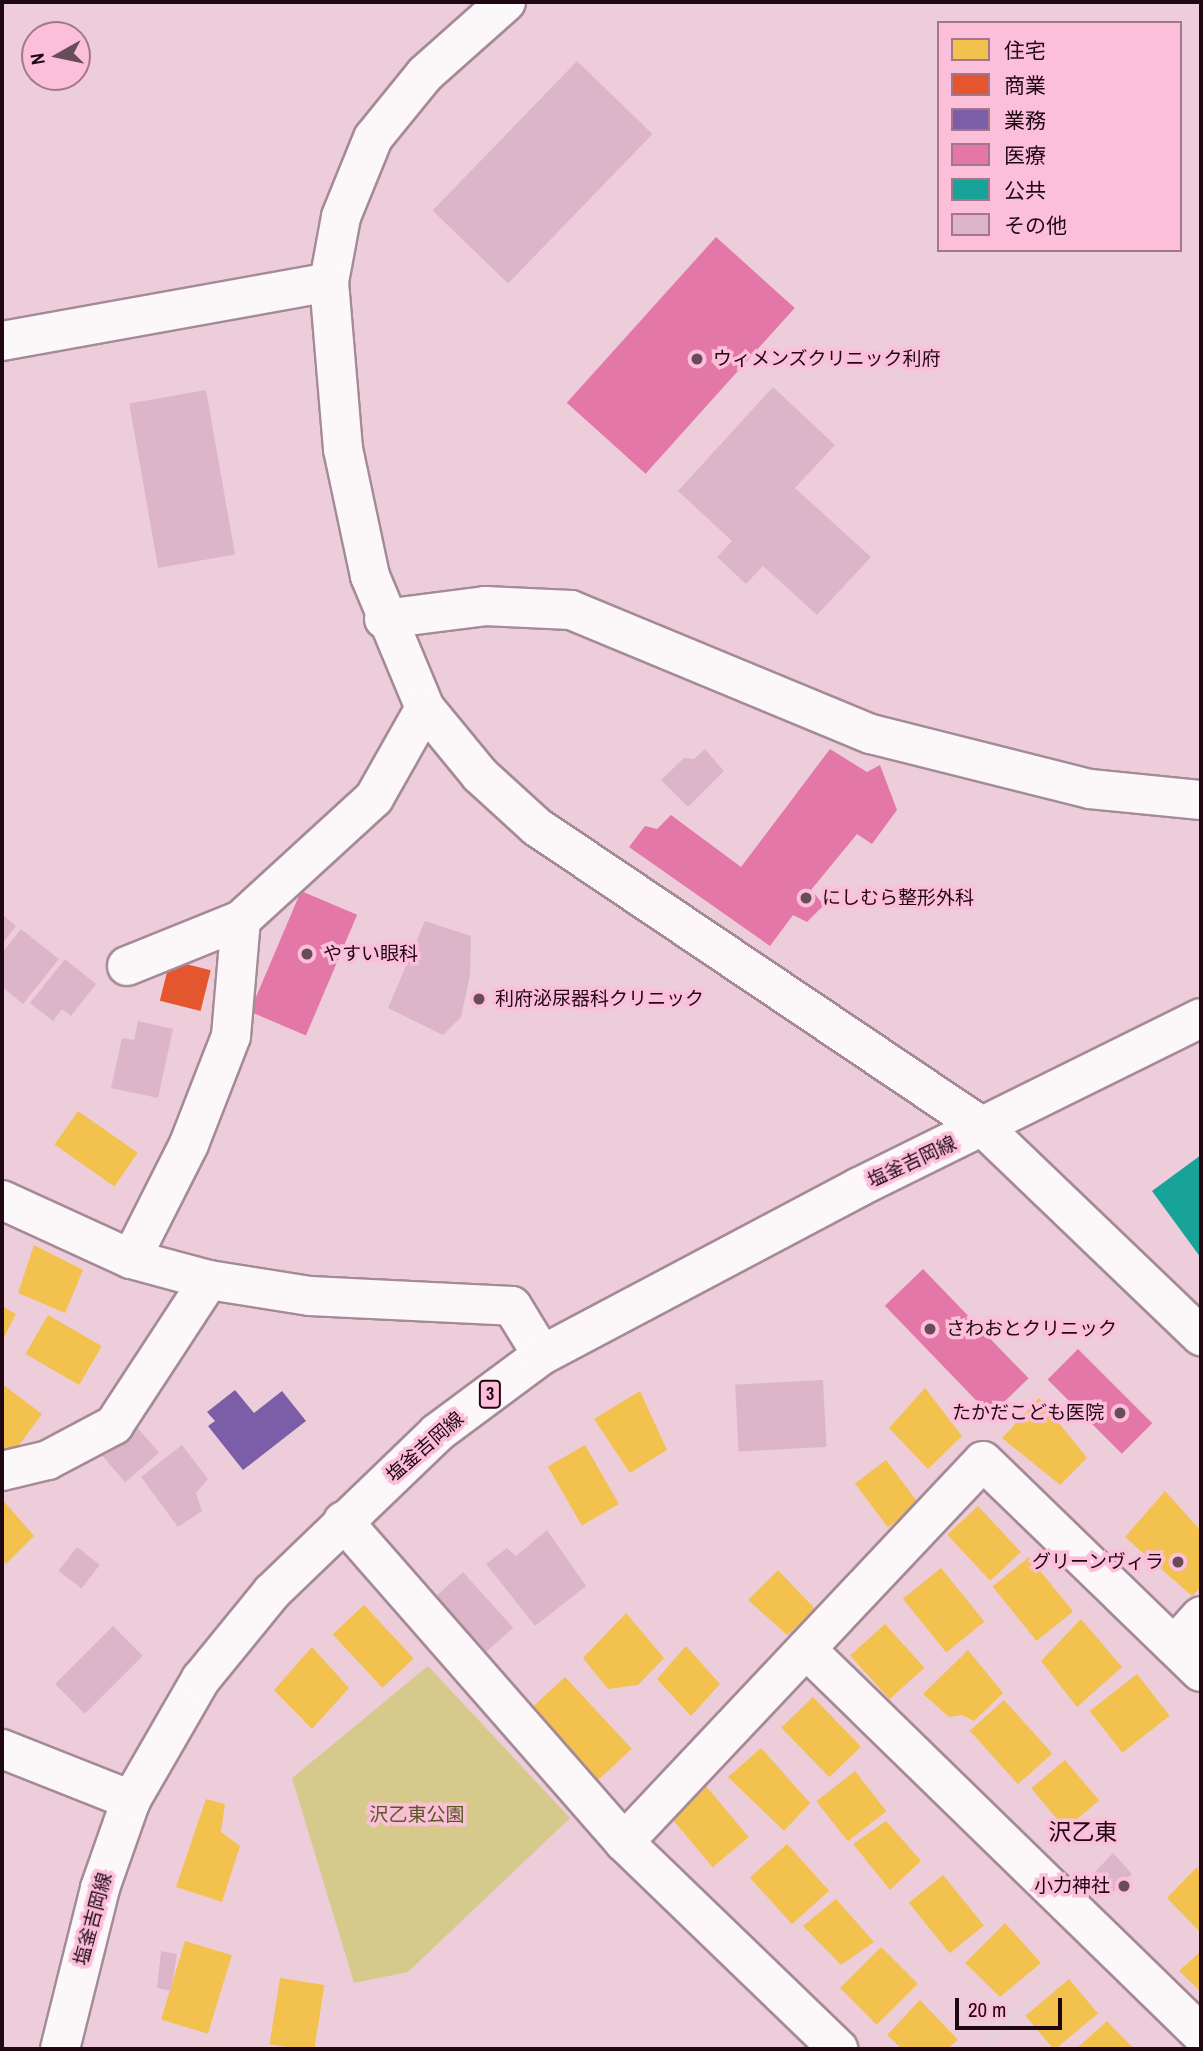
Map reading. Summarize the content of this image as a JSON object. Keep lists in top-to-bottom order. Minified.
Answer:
{"streets":{"street":["塩釜吉岡線","3"]},"districts":["沢乙東"],"parks":["沢乙東公園"],"places":["ウィメンズクリニック利府","にしむら整形外科","やすい眼科","利府泌尿器科クリニック","さわおとクリニック","たかだこども医院","グリーンヴィラ","小力神社"],"legend":["住宅","商業","業務","医療","公共","その他"],"scale_bar":"20 m","north":"left"}
